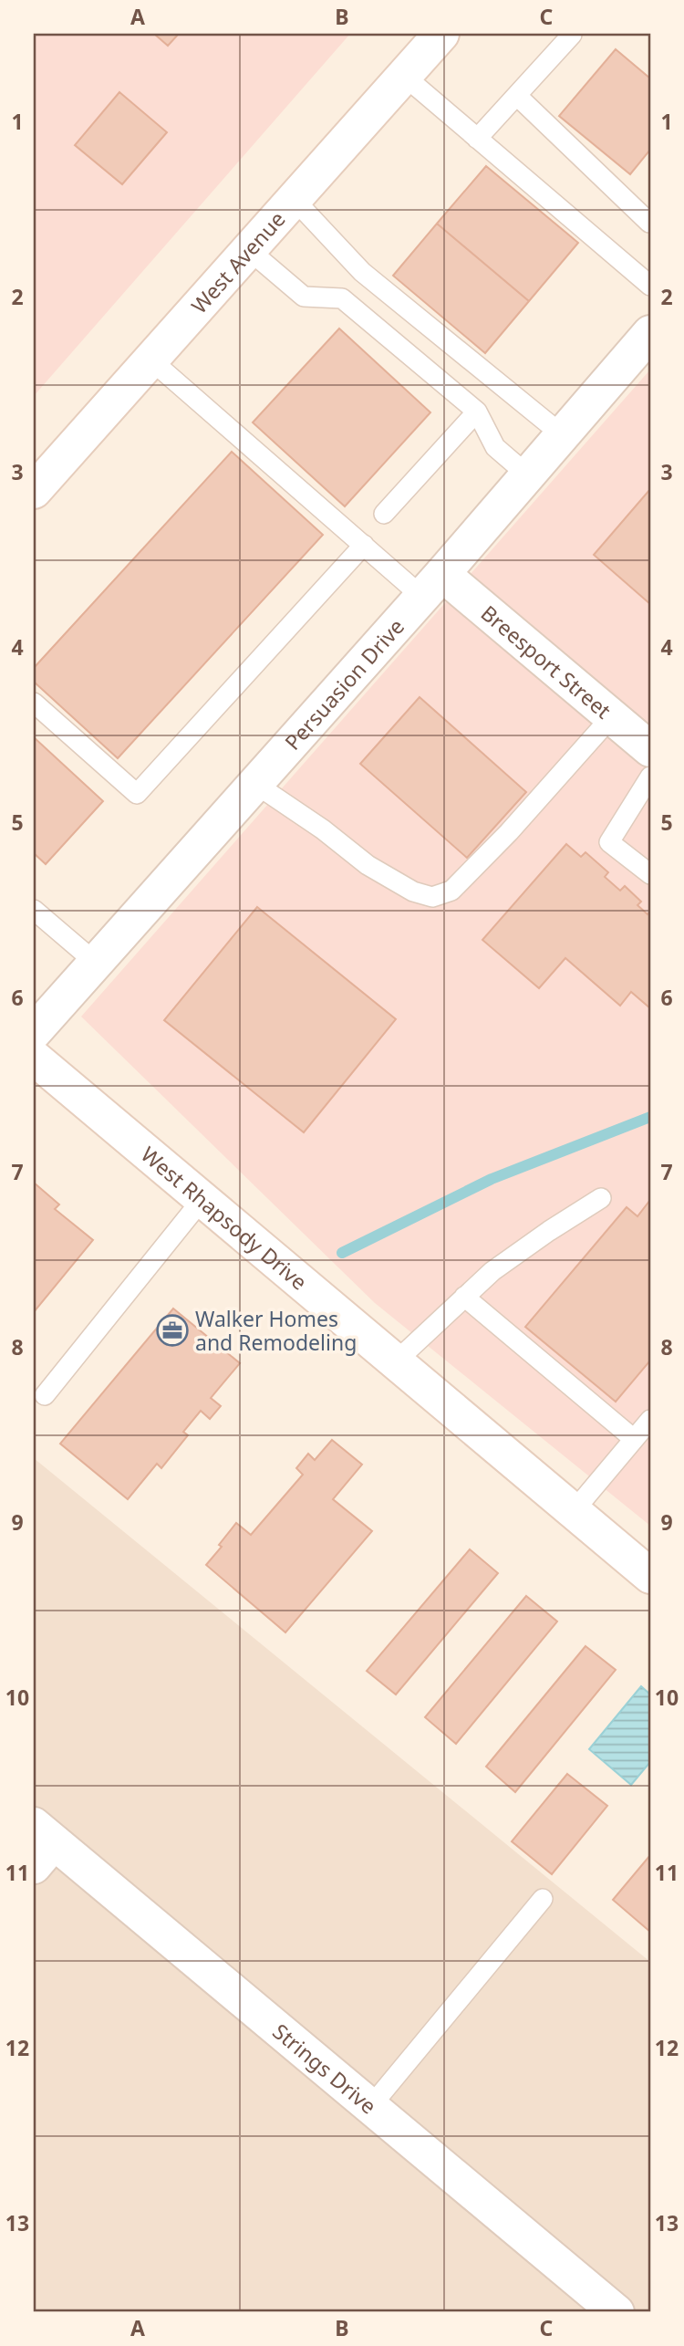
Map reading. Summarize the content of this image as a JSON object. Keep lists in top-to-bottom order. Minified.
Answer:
{"streets":{"street":["West Avenue","Breesport Street","Persuasion Drive","West Rhapsody Drive","Strings Drive"]},"crossings":[["Breesport Street","Persuasion Drive"]],"places":{"office":["Walker Homes and Remodeling"]},"grid":{"columns":["A","B","C"],"rows":["1","2","3","4","5","6","7","8","9","10","11","12","13"]}}
